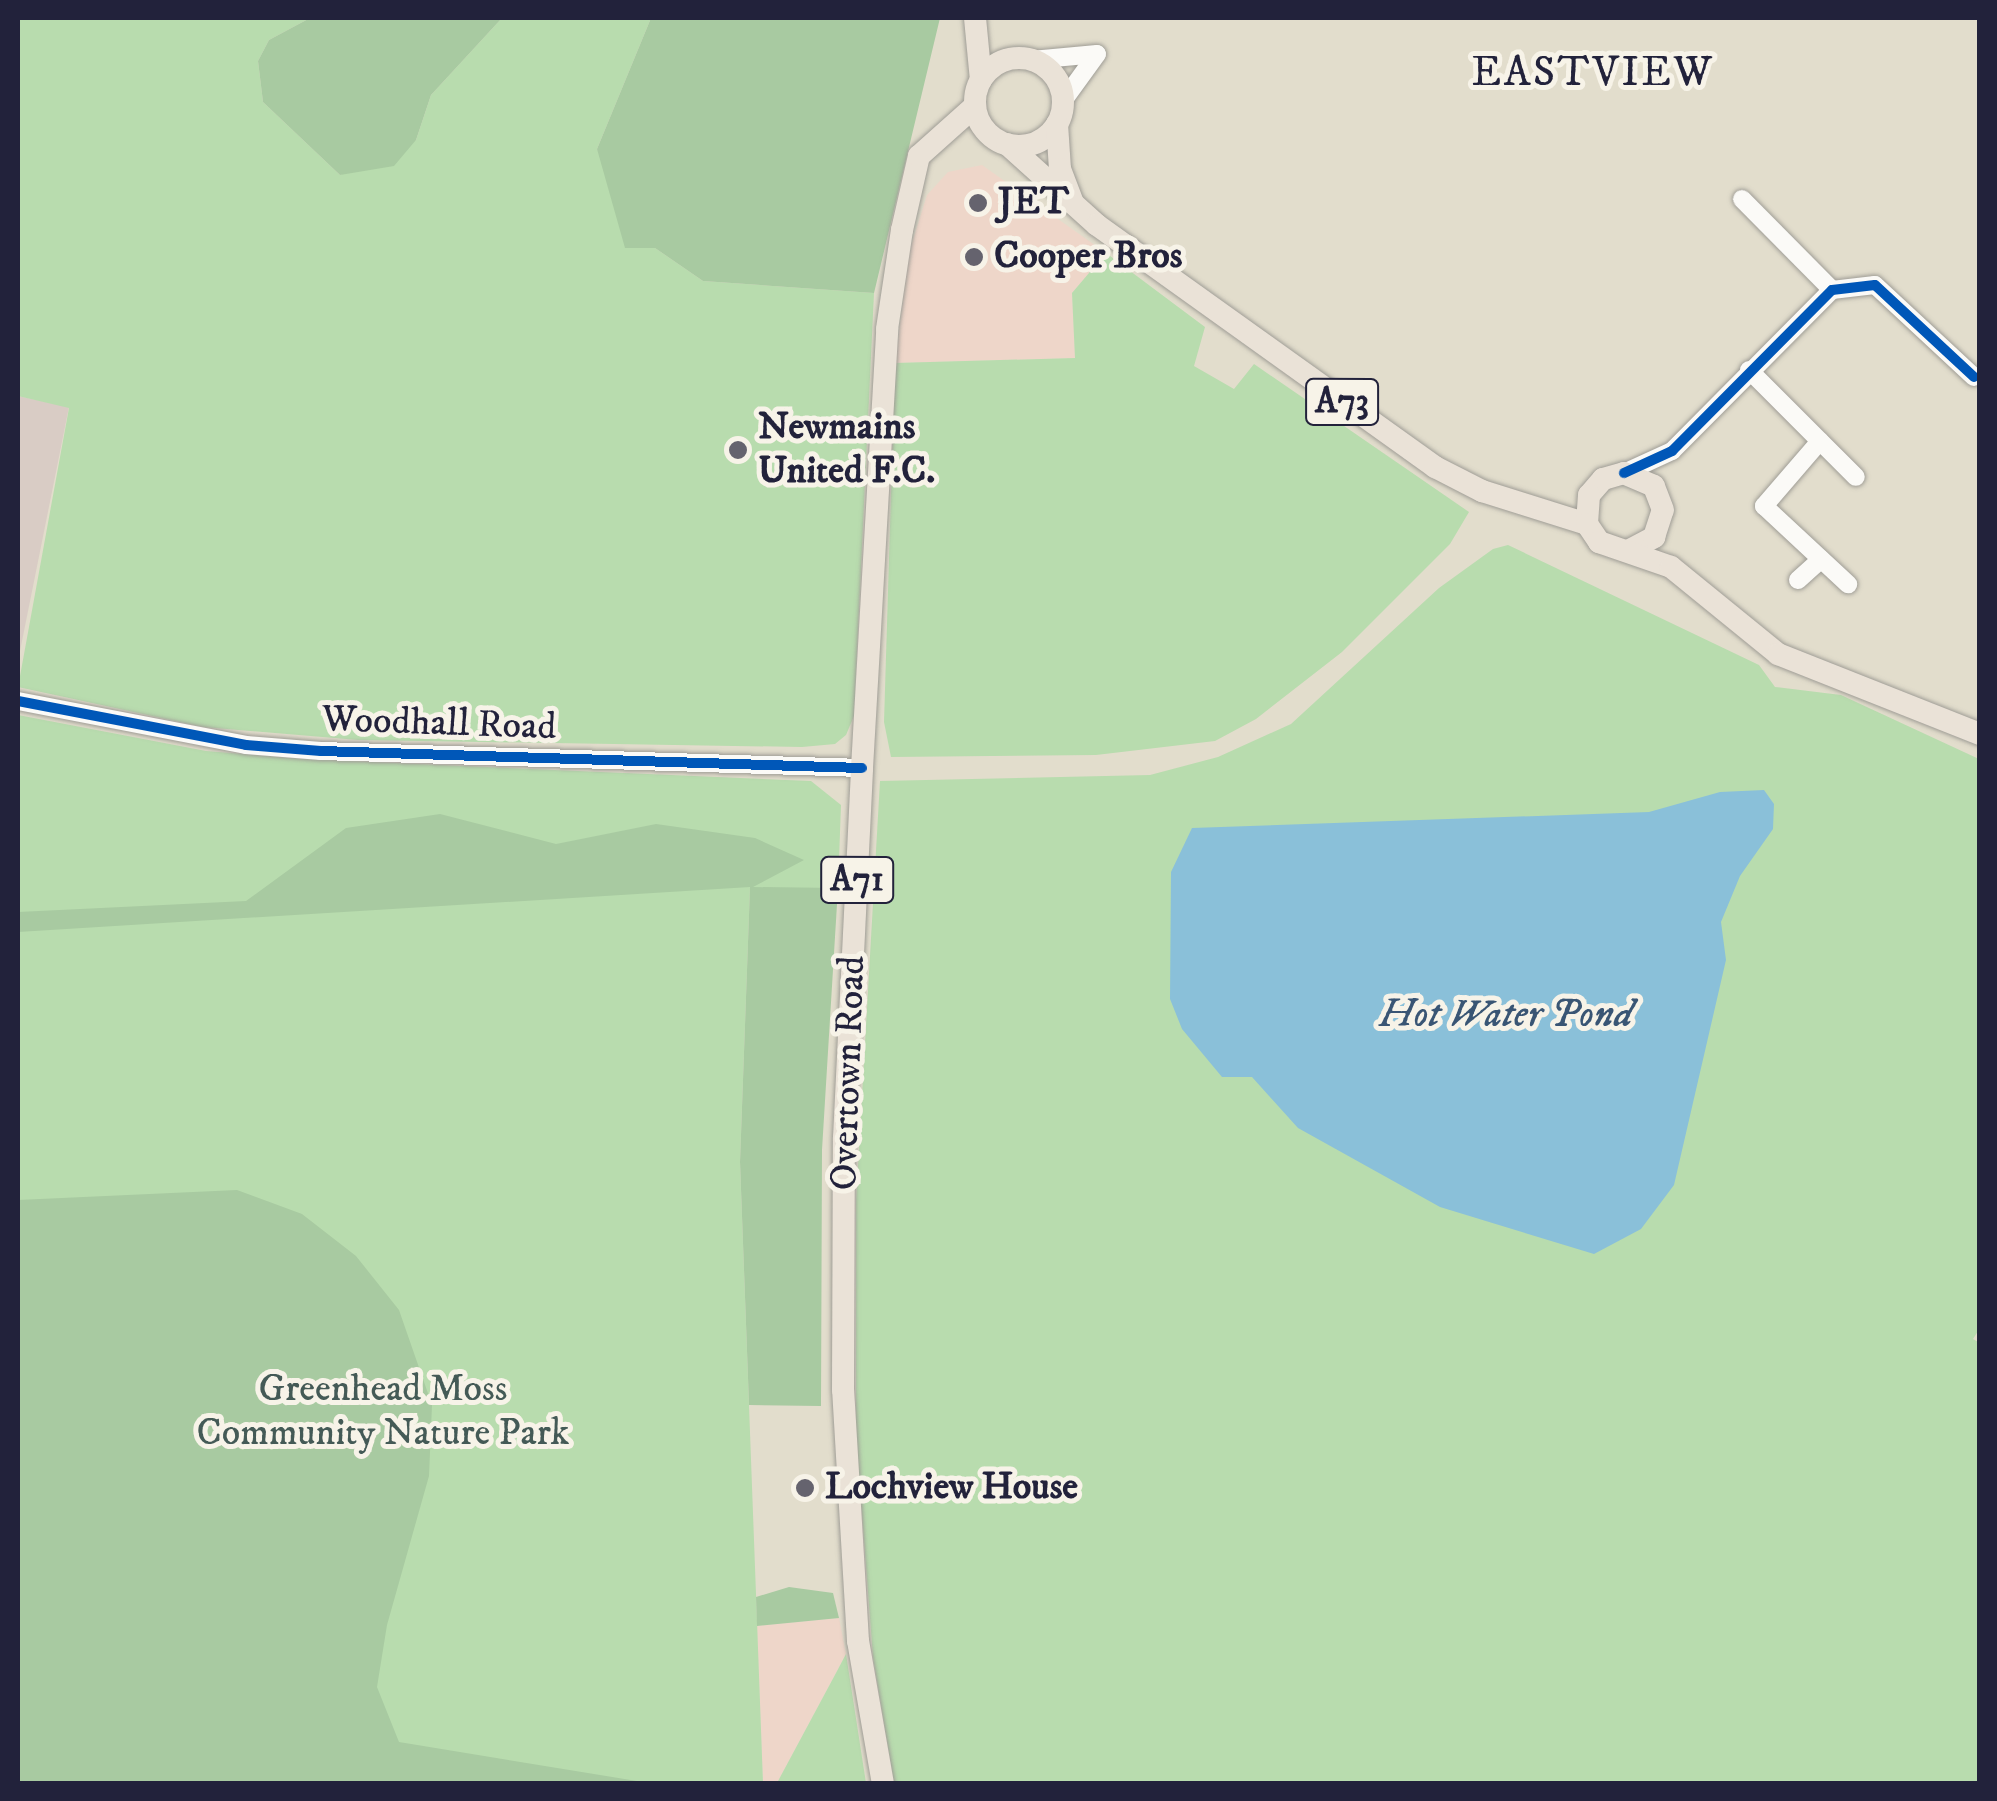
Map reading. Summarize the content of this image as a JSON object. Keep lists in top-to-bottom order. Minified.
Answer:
{"streets":{"main road":["A73","A71","Overtown Road"],"street":["Woodhall Road"]},"crossings":[["A73","Overtown Road"],["Woodhall Road","Overtown Road"]],"districts":["EASTVIEW"],"water":["Hot Water Pond"],"parks":["Greenhead Moss Community Nature Park"],"places":["JET","Cooper Bros","Newmains United F.C.","Lochview House"]}
